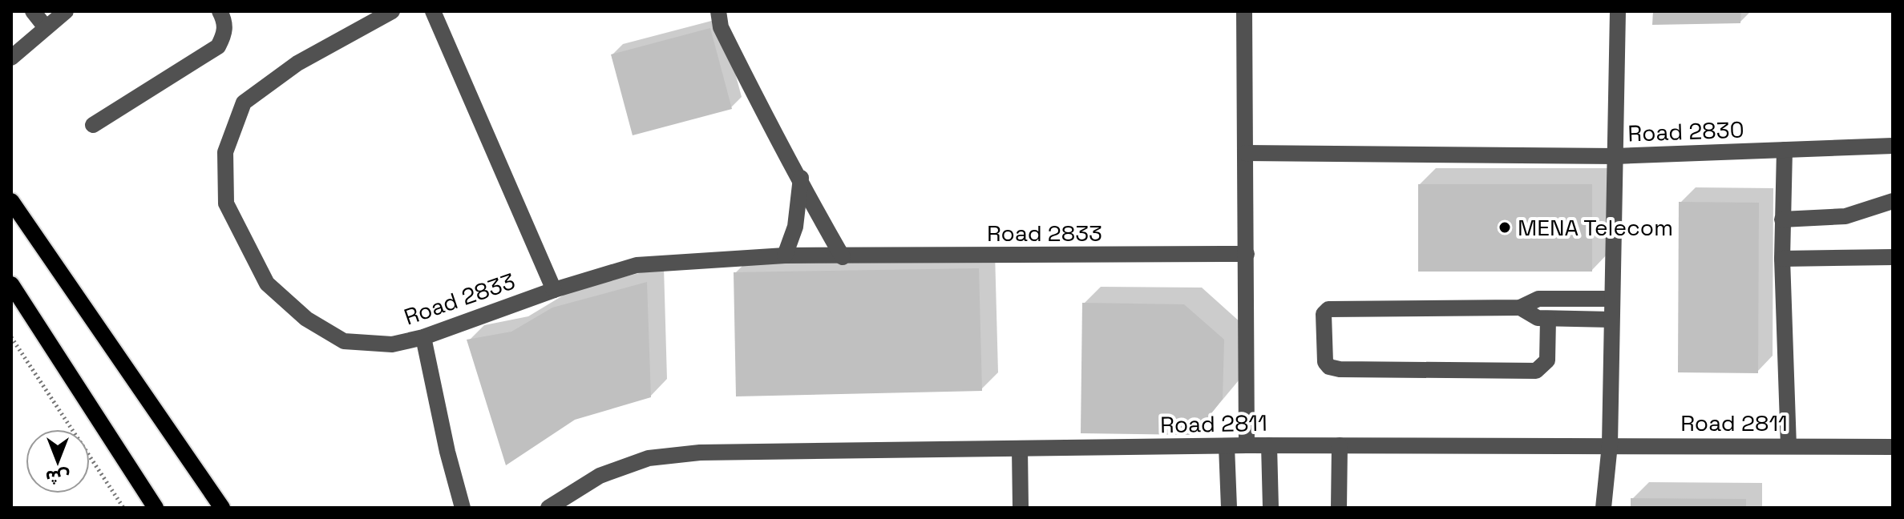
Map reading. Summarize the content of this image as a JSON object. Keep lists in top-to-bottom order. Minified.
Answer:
{"streets":{"street":["Road 2830","Road 2833","Road 2811"]},"crossings":[["Road 2830","Road 2811"]],"places":["MENA Telecom"],"north":"bottom"}
